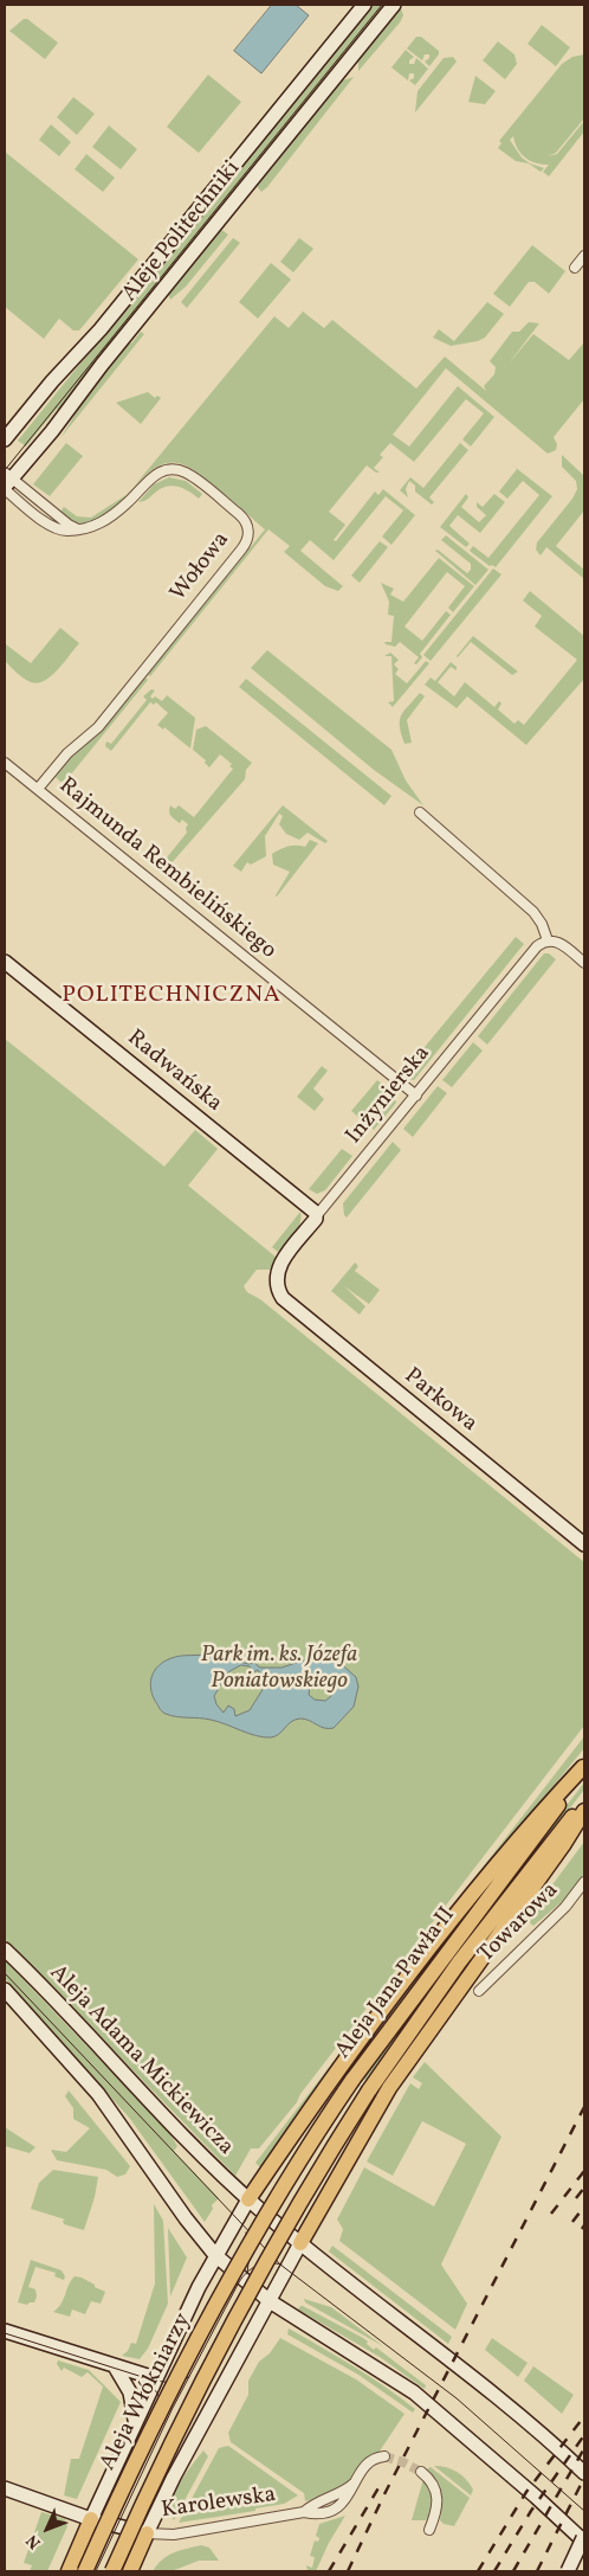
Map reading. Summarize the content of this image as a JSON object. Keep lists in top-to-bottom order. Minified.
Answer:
{"streets":{"main road":["Aleje Politechniki","Radwańska","Inżynierska","Parkowa","Aleja Jana Pawła II","Aleja Adama Mickiewicza","Aleja Włókniarzy","Karolewska"],"street":["Wołowa","Rajmunda Rembielińskiego","Towarowa"]},"crossings":[["Aleje Politechniki","Wołowa"],["Wołowa","Rajmunda Rembielińskiego"],["Rajmunda Rembielińskiego","Inżynierska"],["Radwańska","Inżynierska"],["Inżynierska","Parkowa"],["Aleja Jana Pawła II","Aleja Włókniarzy"],["Aleja Adama Mickiewicza","Aleja Włókniarzy"],["Aleja Włókniarzy","Karolewska"]],"districts":["POLITECHNICZNA"],"parks":["Park im. ks. Józefa Poniatowskiego"],"north":"bottom left"}
